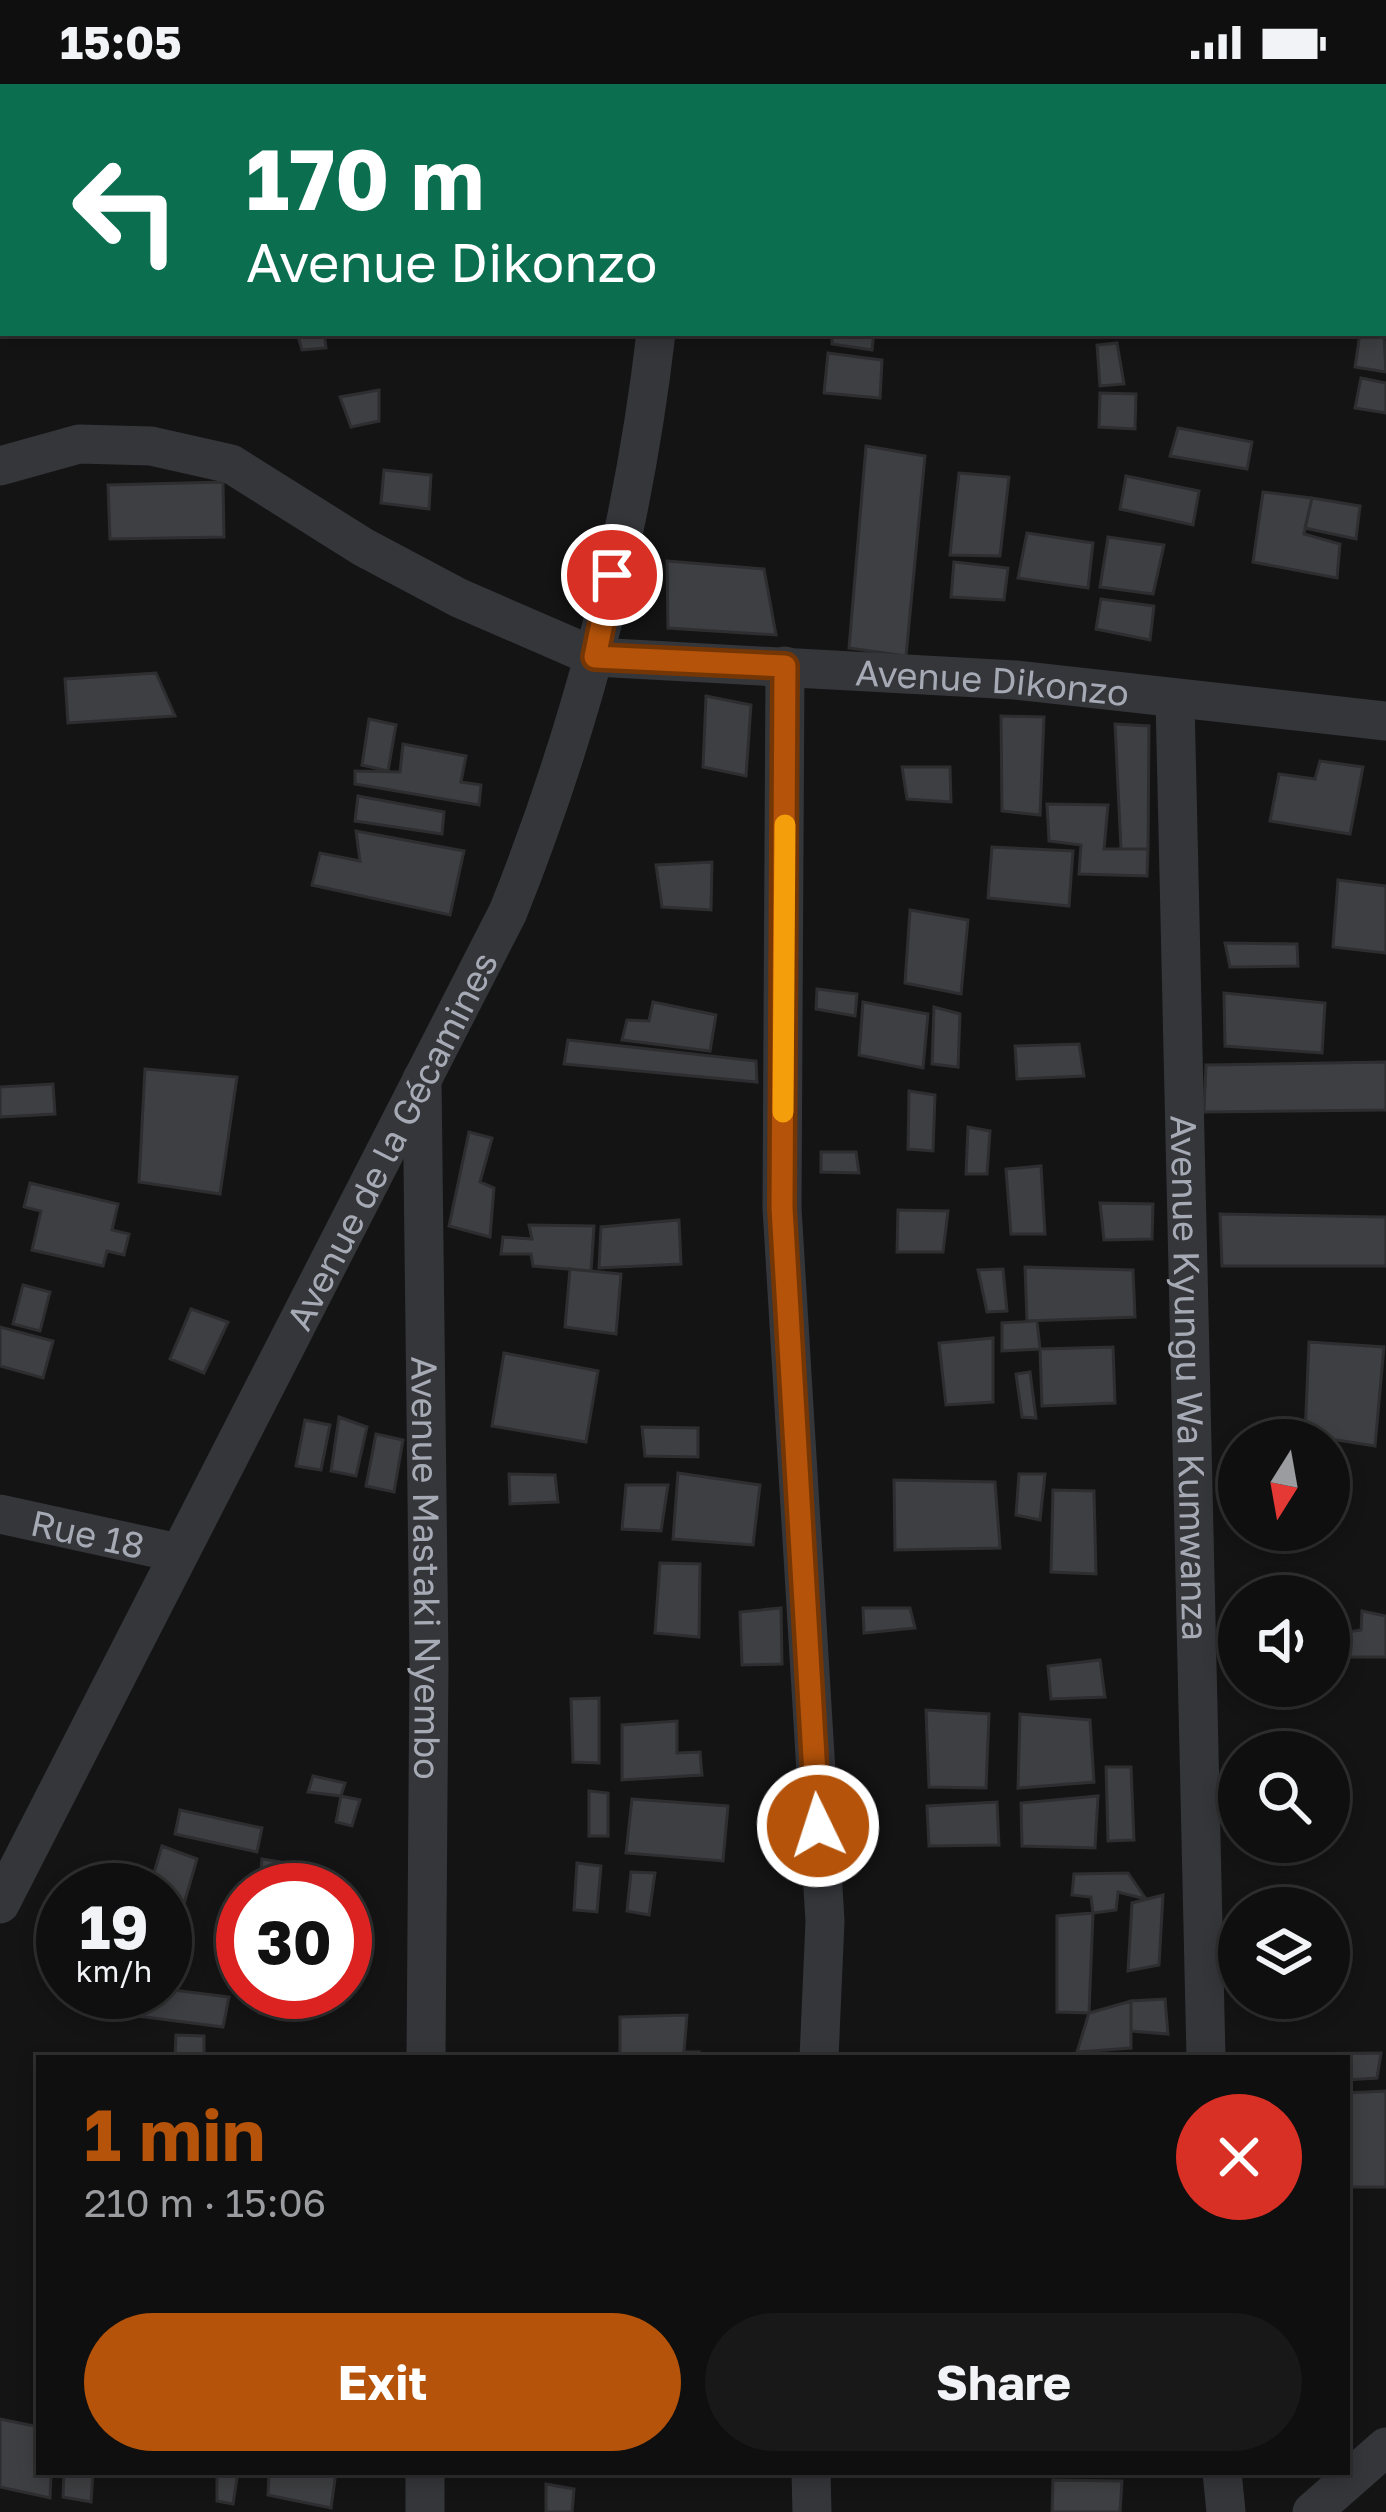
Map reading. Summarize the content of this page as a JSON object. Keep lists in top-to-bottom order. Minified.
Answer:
{"streets":{"street":["Avenue Dikonzo","Avenue de la Gécamines","Avenue Kyungu Wa Kumwanza","Rue 18","Avenue Mastaki Nyembo"]},"crossings":[["Avenue Dikonzo","Avenue de la Gécamines"],["Avenue Dikonzo","Avenue Kyungu Wa Kumwanza"],["Avenue de la Gécamines","Rue 18"],["Avenue de la Gécamines","Avenue Mastaki Nyembo"]],"north":"bottom","page":{"status":"15:05","turn":["170 m","Avenue Dikonzo"],"speed":"19 km/h","limit":"30","heading":["1 min","210 m · 15:06"],"buttons":["Exit","Share"]}}
